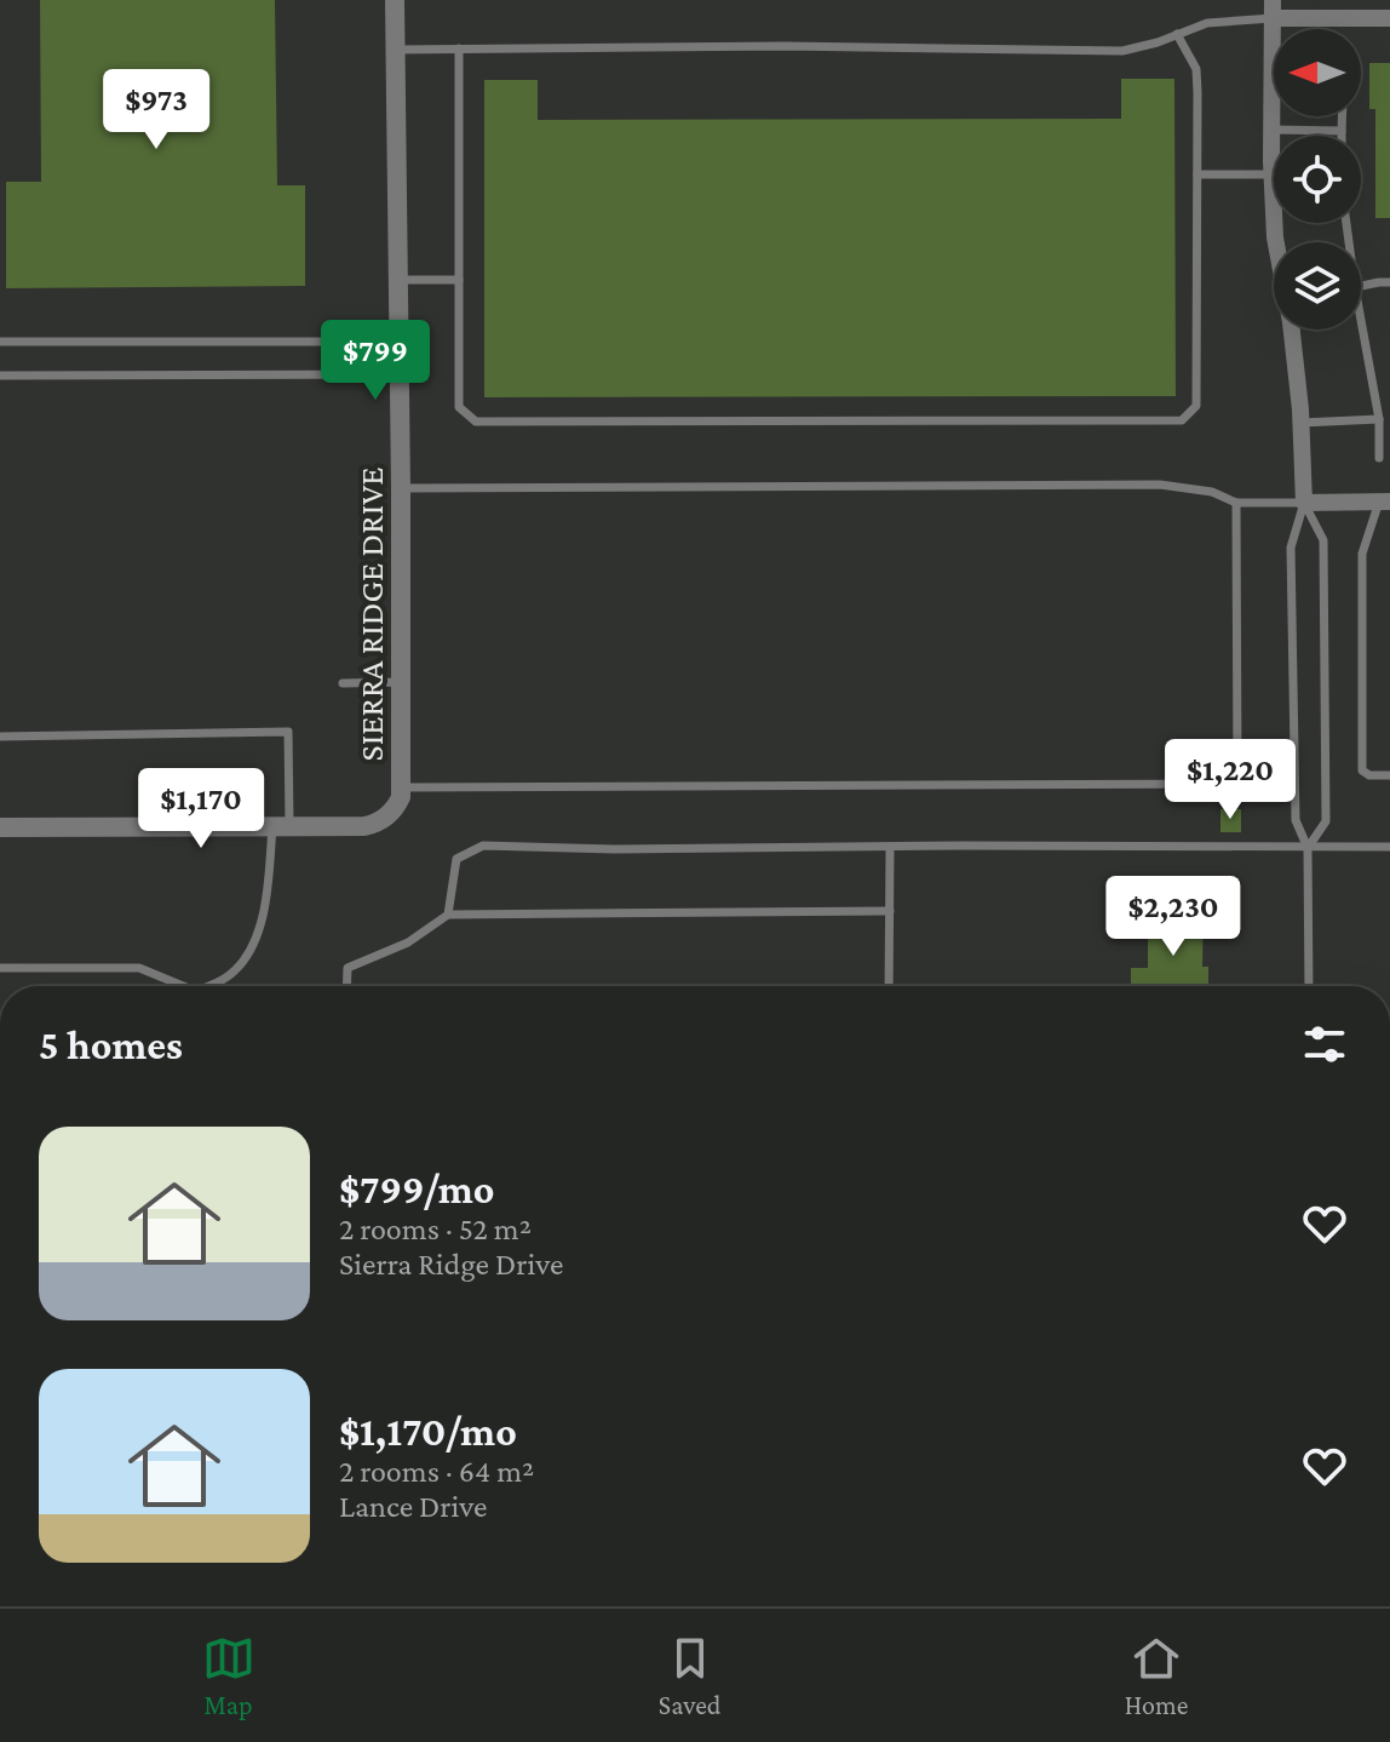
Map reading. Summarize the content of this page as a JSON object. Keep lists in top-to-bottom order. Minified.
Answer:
{"streets":{"street":["SIERRA RIDGE DRIVE"]},"north":"left","page":{"price":["$973","$799","$1,220","$1,170","$2,230"],"heading":"5 homes","list":[{"name":"$799/mo","note":"2 rooms · 52 m² · Sierra Ridge Drive"},{"name":"$1,170/mo","note":"2 rooms · 64 m² · Lance Drive"}],"tabs":["Map","Saved","Home"]}}
